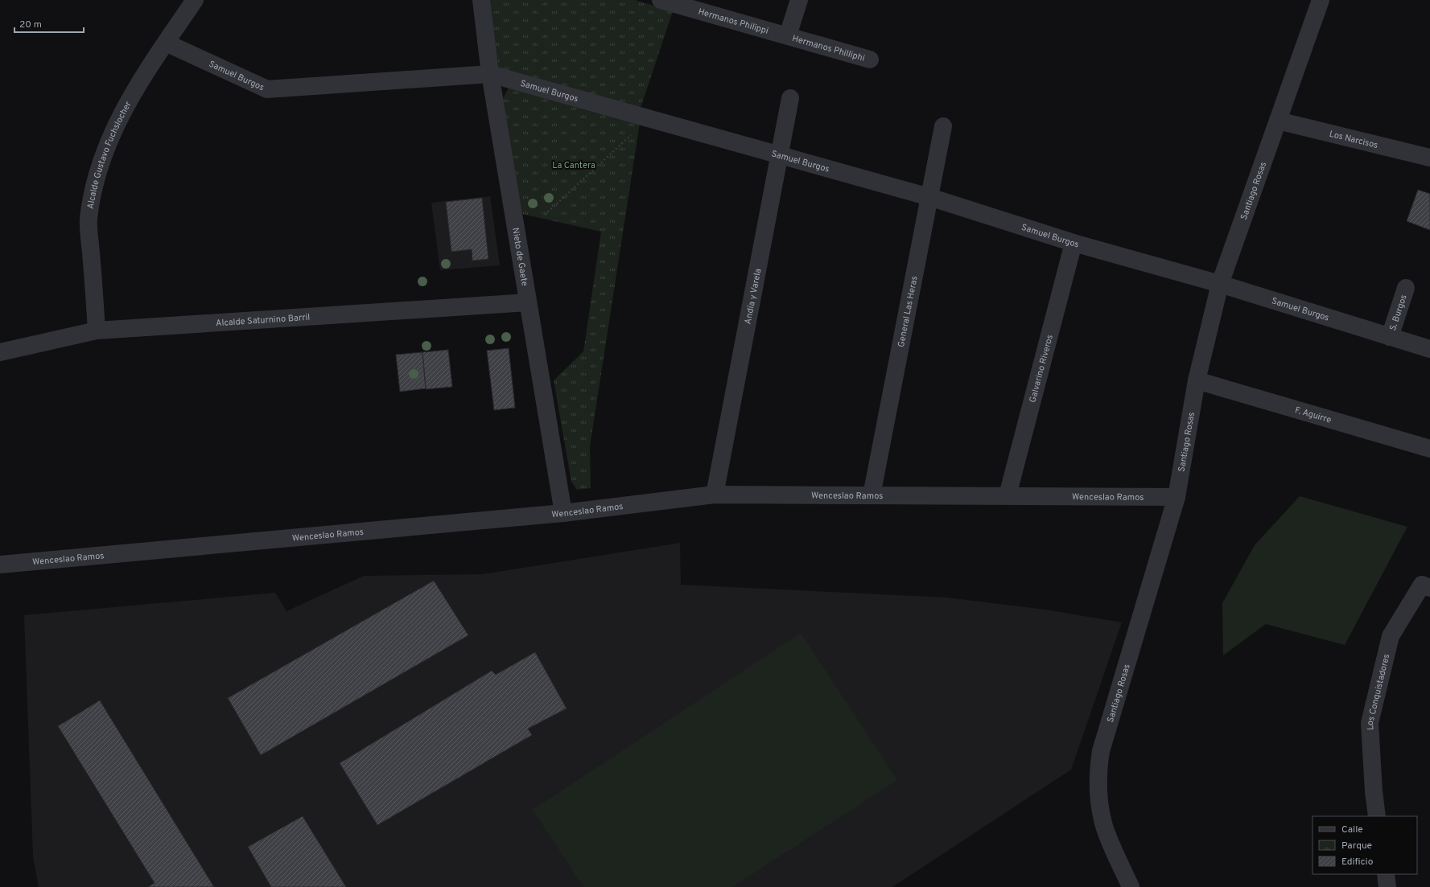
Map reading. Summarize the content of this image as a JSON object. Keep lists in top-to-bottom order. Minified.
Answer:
{"streets":{"street":["Hermanos Philippi","Hermanos Philliphi","Samuel Burgos","Los Narcisos","Alcalde Gustavo Fuchslocher","Santiago Rosas","Nieto de Gaete","Andía y Varela","General Las Heras","S. Burgos","Alcalde Saturnino Barril","Galvarino Riveros","F. Aguirre","Wenceslao Ramos","Los Conquistadores"]},"crossings":[["Hermanos Philippi","Hermanos Philliphi"],["Samuel Burgos","Alcalde Gustavo Fuchslocher"],["Samuel Burgos","Santiago Rosas"],["Samuel Burgos","Nieto de Gaete"],["Samuel Burgos","Andía y Varela"],["Samuel Burgos","General Las Heras"],["Samuel Burgos","S. Burgos"],["Samuel Burgos","Galvarino Riveros"],["Los Narcisos","Santiago Rosas"],["Alcalde Gustavo Fuchslocher","Alcalde Saturnino Barril"],["Santiago Rosas","F. Aguirre"],["Santiago Rosas","Wenceslao Ramos"],["Nieto de Gaete","Alcalde Saturnino Barril"],["Nieto de Gaete","Wenceslao Ramos"],["Andía y Varela","Wenceslao Ramos"],["General Las Heras","Wenceslao Ramos"],["Galvarino Riveros","Wenceslao Ramos"]],"parks":["La Cantera"],"legend":["Calle","Parque","Edificio"],"scale_bar":"20 m"}
